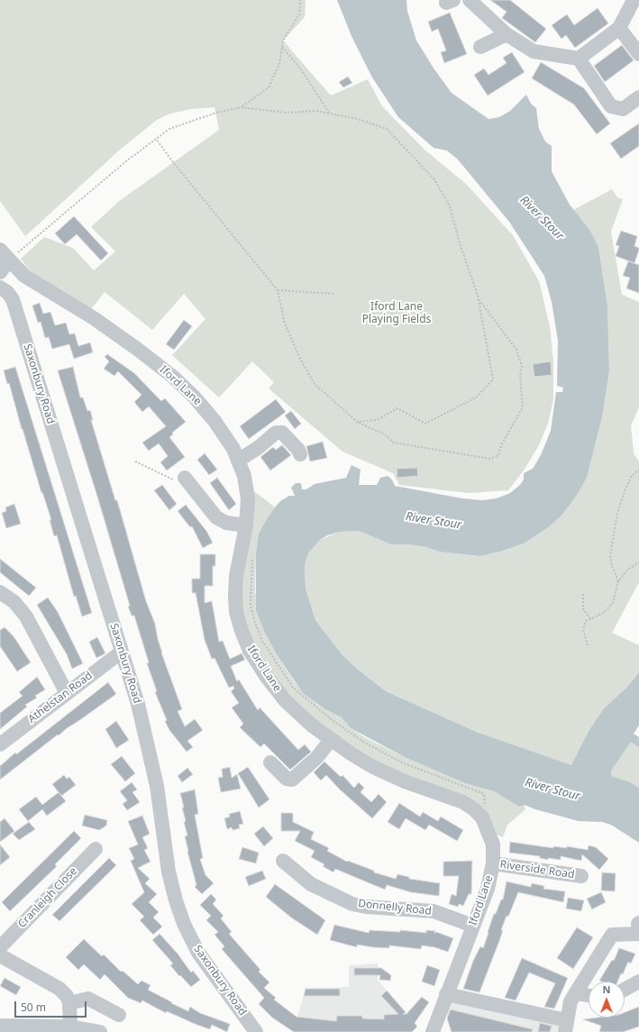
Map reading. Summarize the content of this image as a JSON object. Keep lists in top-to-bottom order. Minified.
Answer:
{"streets":{"street":["Saxonbury Road","Iford Lane","Athelstan Road","Riverside Road","Cranleigh Close","Donnelly Road"]},"crossings":[["Saxonbury Road","Athelstan Road"],["Iford Lane","Riverside Road"],["Iford Lane","Donnelly Road"]],"water":["River Stour"],"parks":["Iford Lane Playing Fields"],"scale_bar":"50 m","north":"top"}
